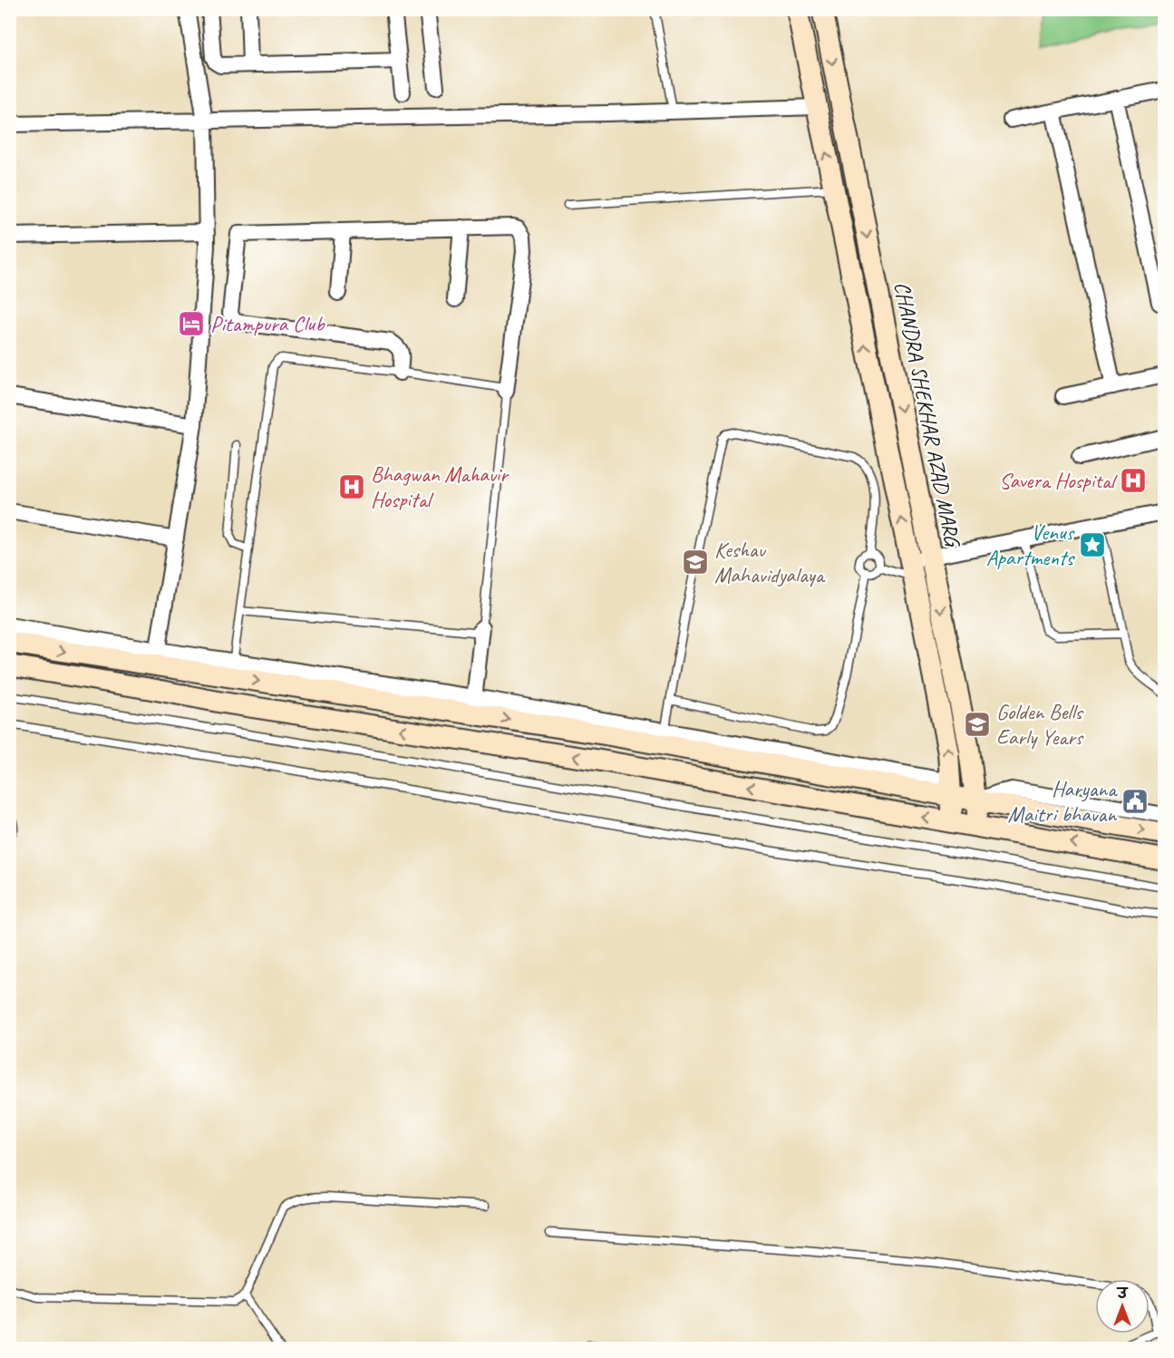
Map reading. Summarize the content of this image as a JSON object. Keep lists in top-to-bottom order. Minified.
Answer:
{"streets":{"main road":["CHANDRA SHEKHAR AZAD MARG"]},"places":{"hotel":["Pitampura Club"],"hospital":["Savera Hospital","Bhagwan Mahavir Hospital"],"place":["Venus Apartments"],"school or university":["Keshav Mahavidyalaya","Golden Bells Early Years"],"public building":["Haryana Maitri bhavan"]},"north":"top"}
